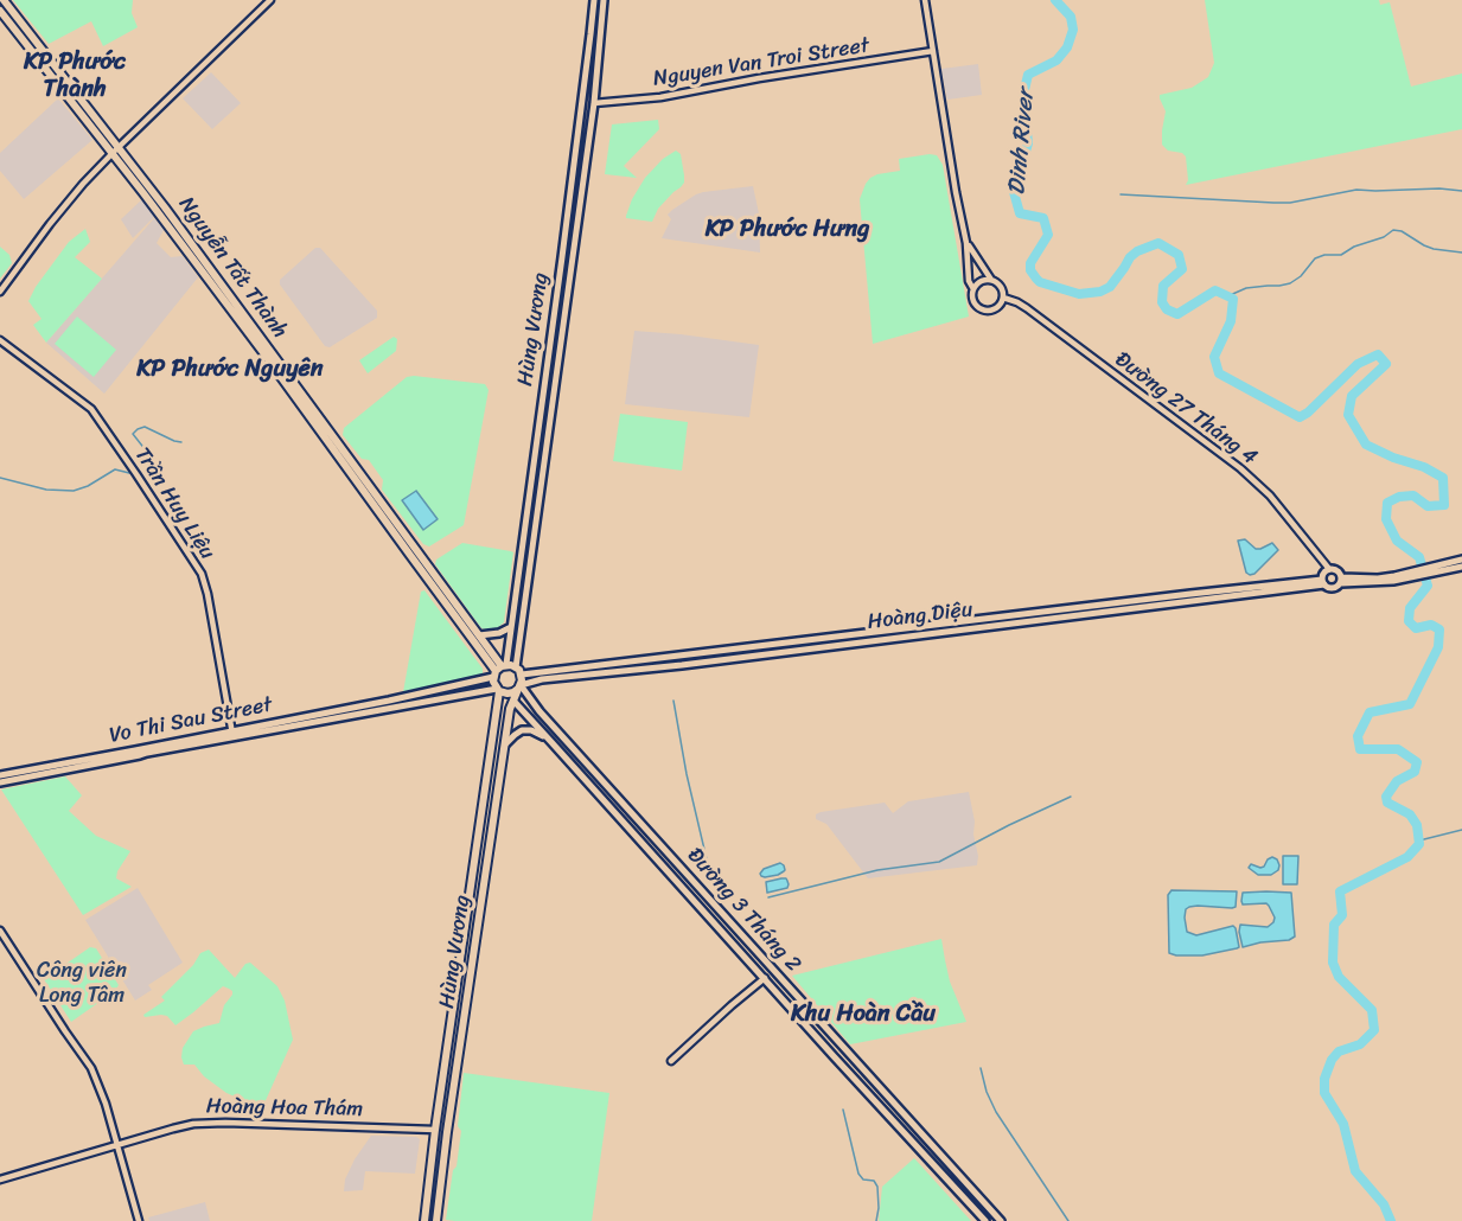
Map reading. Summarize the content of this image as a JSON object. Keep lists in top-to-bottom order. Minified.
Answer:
{"streets":{"main road":["Nguyễn Tất Thành","Hùng Vương","Hoàng Diệu","Vo Thi Sau Street","Đường 3 Tháng 2","Hoàng Hoa Thám"],"street":["Nguyen Van Troi Street","Đường 27 Tháng 4","Trần Huy Liệu"]},"crossings":[["Nguyen Van Troi Street","Hùng Vương"],["Nguyễn Tất Thành","Hùng Vương"],["Nguyễn Tất Thành","Hoàng Diệu"],["Nguyễn Tất Thành","Đường 3 Tháng 2"],["Hùng Vương","Hoàng Diệu"],["Hùng Vương","Đường 3 Tháng 2"],["Hùng Vương","Hoàng Hoa Thám"],["Đường 27 Tháng 4","Hoàng Diệu"],["Trần Huy Liệu","Vo Thi Sau Street"],["Hoàng Diệu","Đường 3 Tháng 2"]],"districts":["KP Phước Thành","KP Phước Hưng","KP Phước Nguyên","Khu Hoàn Cầu"],"water":["Dinh River"],"parks":["Công viên Long Tâm"]}
